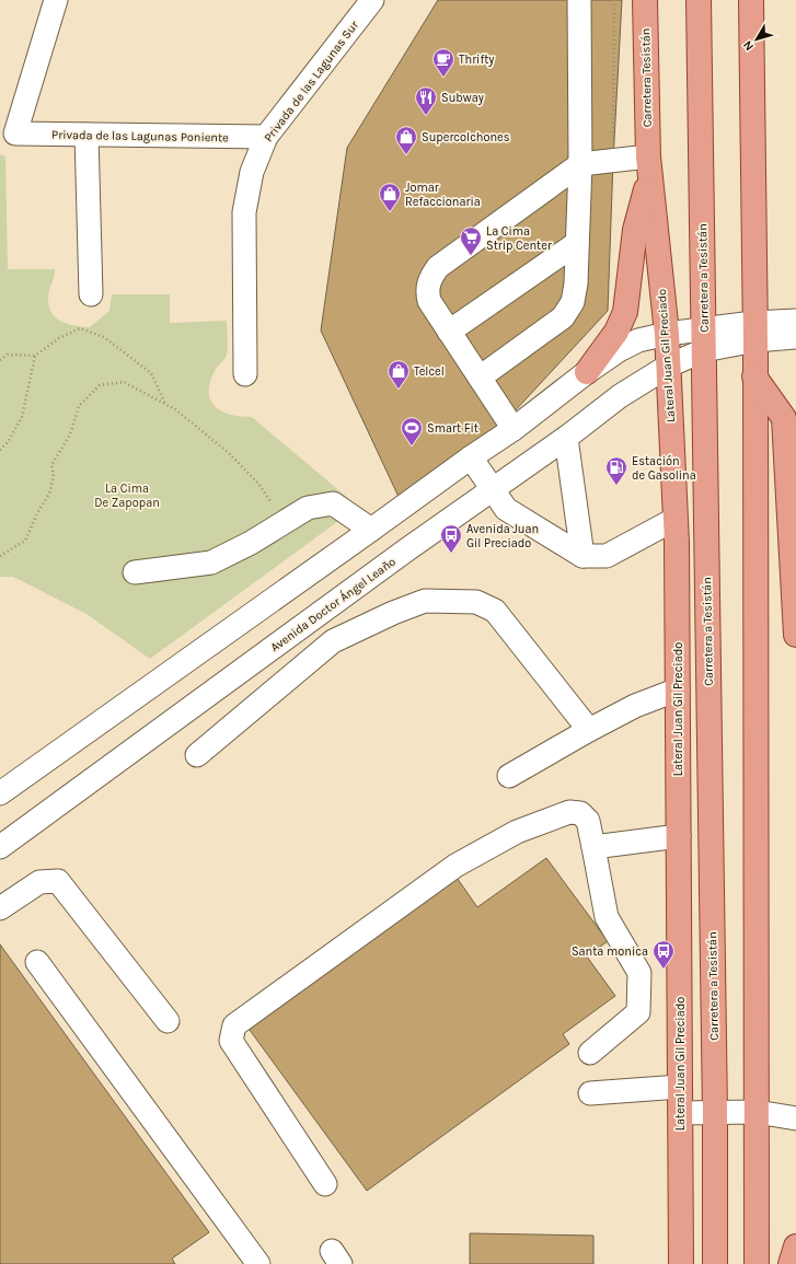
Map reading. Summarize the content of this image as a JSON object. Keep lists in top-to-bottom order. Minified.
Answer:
{"streets":{"main road":["Carretera Tesistán","Carretera a Tesistán","Lateral Juan Gil Preciado"],"street":["Privada de las Lagunas Sur","Privada de las Lagunas Poniente","Avenida Doctor Ángel Leaño"]},"crossings":[["Carretera Tesistán","Lateral Juan Gil Preciado"],["Privada de las Lagunas Sur","Privada de las Lagunas Poniente"],["Carretera a Tesistán","Avenida Doctor Ángel Leaño"],["Lateral Juan Gil Preciado","Avenida Doctor Ángel Leaño"]],"parks":["La Cima De Zapopan"],"places":{"cafe":["Thrifty"],"restaurant":["Subway"],"shop":["Supercolchones","Jomar Refaccionaria","Telcel"],"supermarket":["La Cima Strip Center"],"sports":["Smart Fit"],"fuel station":["Estación de Gasolina"],"bus stop":["Avenida Juan Gil Preciado","Santa monica"]},"north":"bottom left"}
